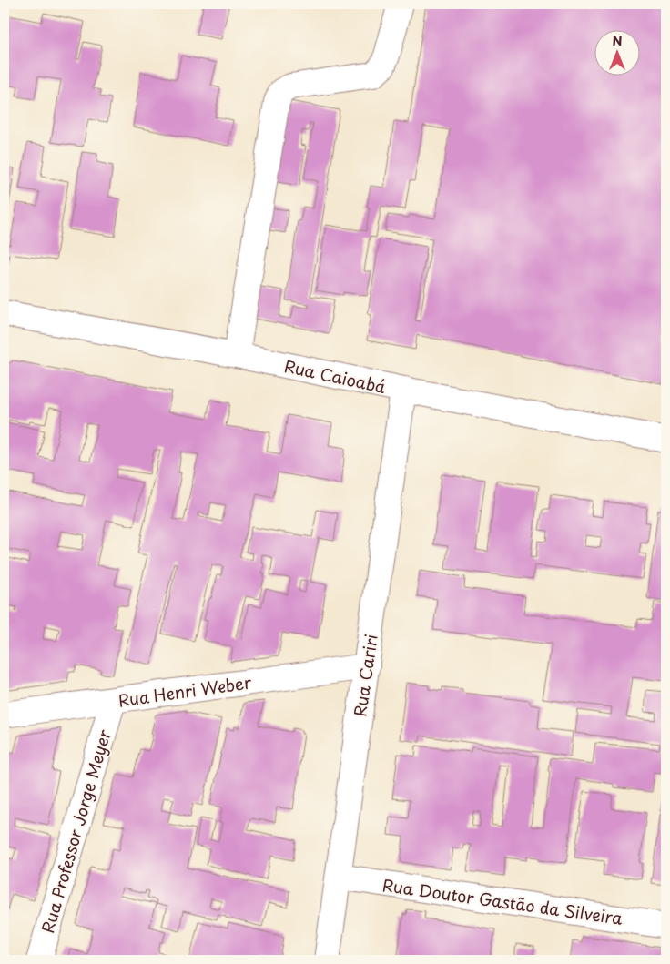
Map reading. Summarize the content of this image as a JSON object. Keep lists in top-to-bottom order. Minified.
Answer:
{"streets":{"street":["Rua Caioabá","Rua Cariri","Rua Henri Weber","Rua Professor Jorge Meyer","Rua Doutor Gastão da Silveira"]},"crossings":[["Rua Caioabá","Rua Cariri"],["Rua Cariri","Rua Henri Weber"],["Rua Cariri","Rua Doutor Gastão da Silveira"],["Rua Henri Weber","Rua Professor Jorge Meyer"]],"north":"top"}
